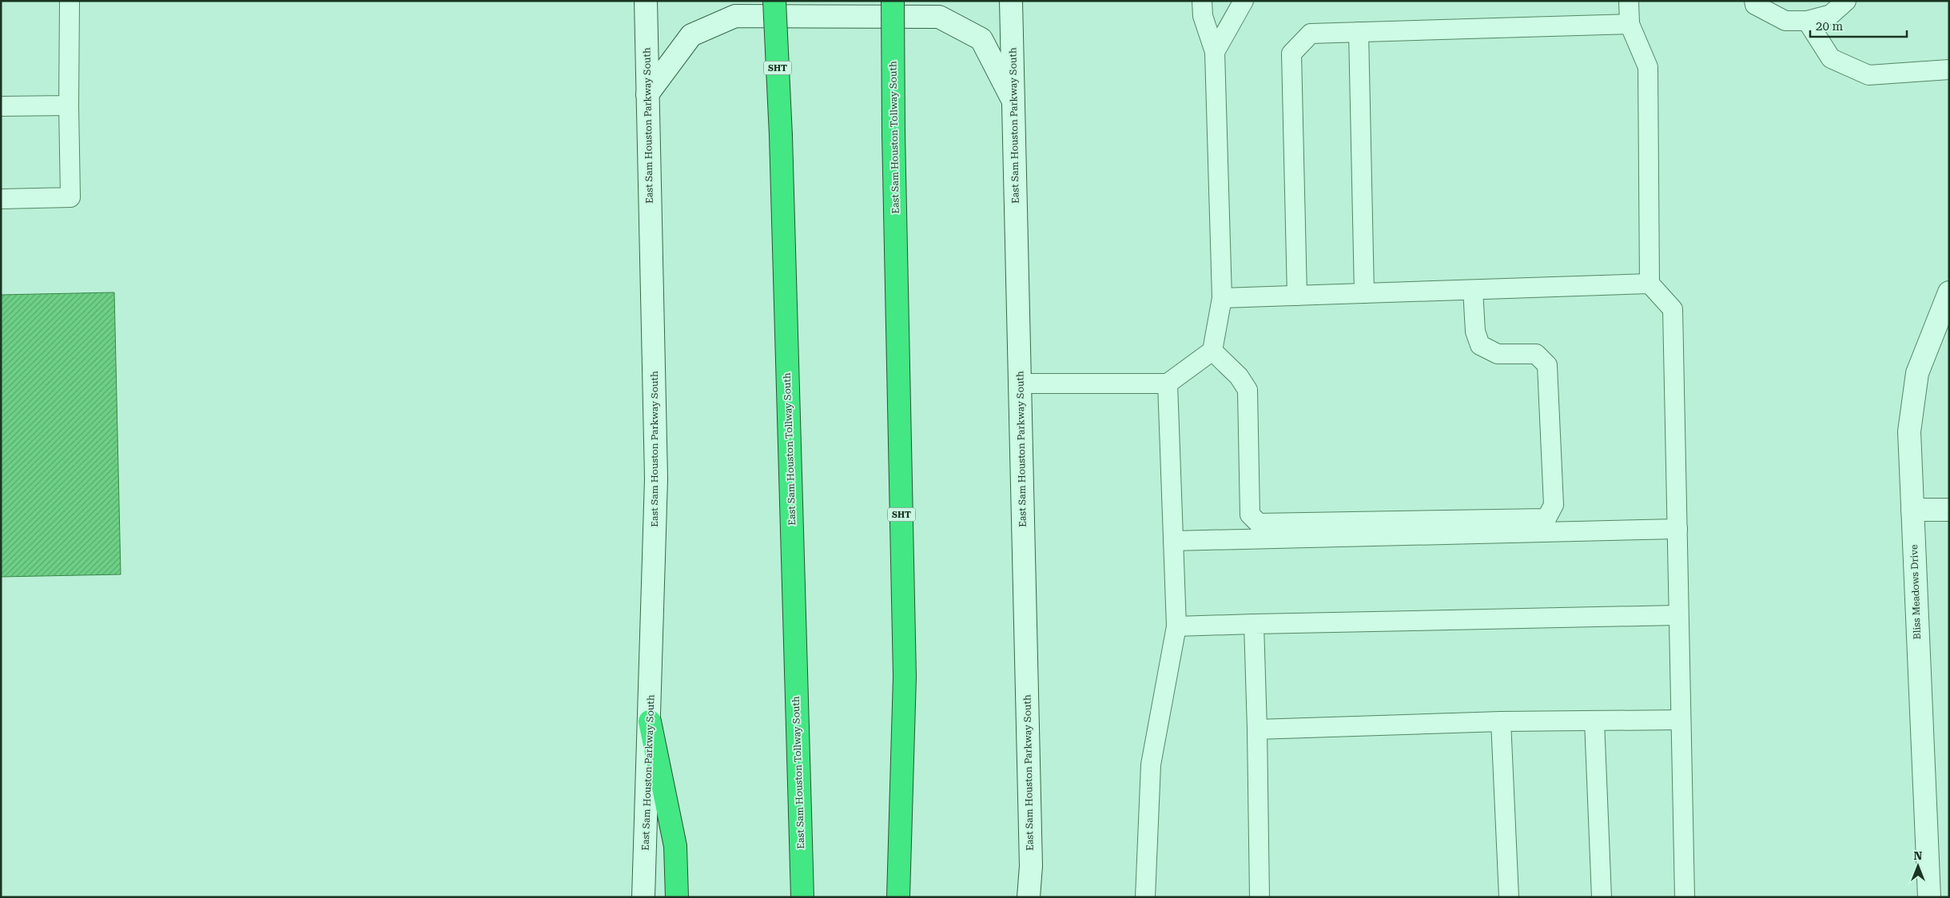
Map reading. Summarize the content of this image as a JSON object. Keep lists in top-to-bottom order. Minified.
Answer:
{"streets":{"highway":["SHT","East Sam Houston Tollway South"],"main road":["East Sam Houston Parkway South","Bliss Meadows Drive"]},"scale_bar":"20 m","north":"top"}
